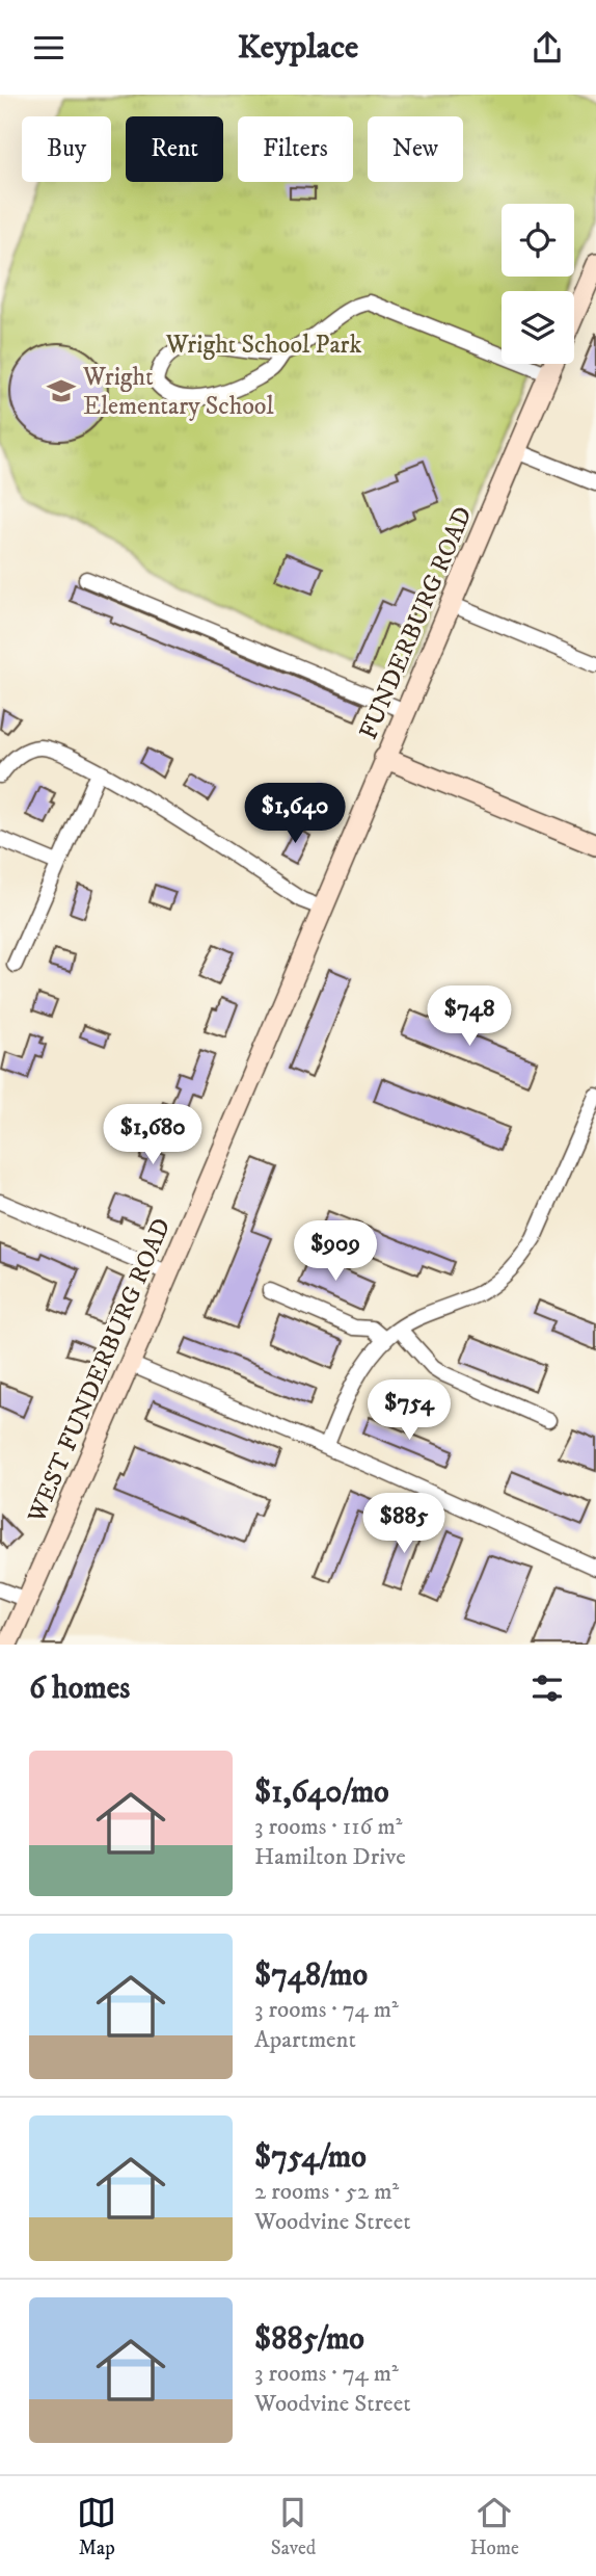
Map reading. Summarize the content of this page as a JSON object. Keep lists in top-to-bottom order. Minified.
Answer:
{"streets":{"street":["FUNDERBURG ROAD","WEST FUNDERBURG ROAD"]},"crossings":[["FUNDERBURG ROAD","WEST FUNDERBURG ROAD"]],"parks":["Wright School Park"],"places":{"school or university":["Wright Elementary School"]},"page":{"header":"Keyplace","chip":["Buy","Rent","Filters","New"],"price":["$1,640","$748","$1,680","$909","$754","$885"],"heading":"6 homes","list":[{"name":"$1,640/mo","note":"3 rooms · 116 m² · Hamilton Drive"},{"name":"$748/mo","note":"3 rooms · 74 m² · Apartment"},{"name":"$754/mo","note":"2 rooms · 52 m² · Woodvine Street"},{"name":"$885/mo","note":"3 rooms · 74 m² · Woodvine Street"}],"tabs":["Map","Saved","Home"]}}
